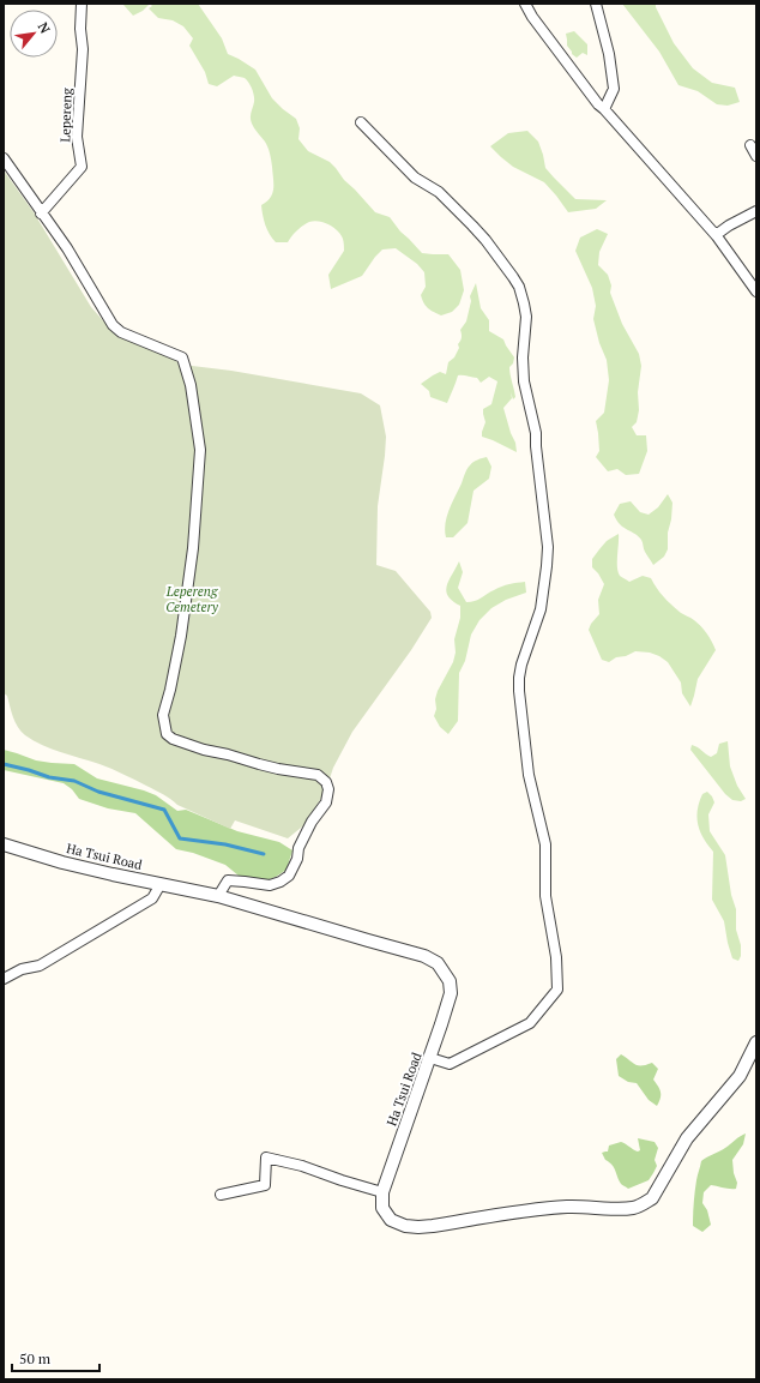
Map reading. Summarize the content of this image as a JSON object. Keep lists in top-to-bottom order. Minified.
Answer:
{"streets":{"street":["Lepereng","Ha Tsui Road"]},"parks":["Lepereng Cemetery"],"scale_bar":"50 m","north":"top right"}
